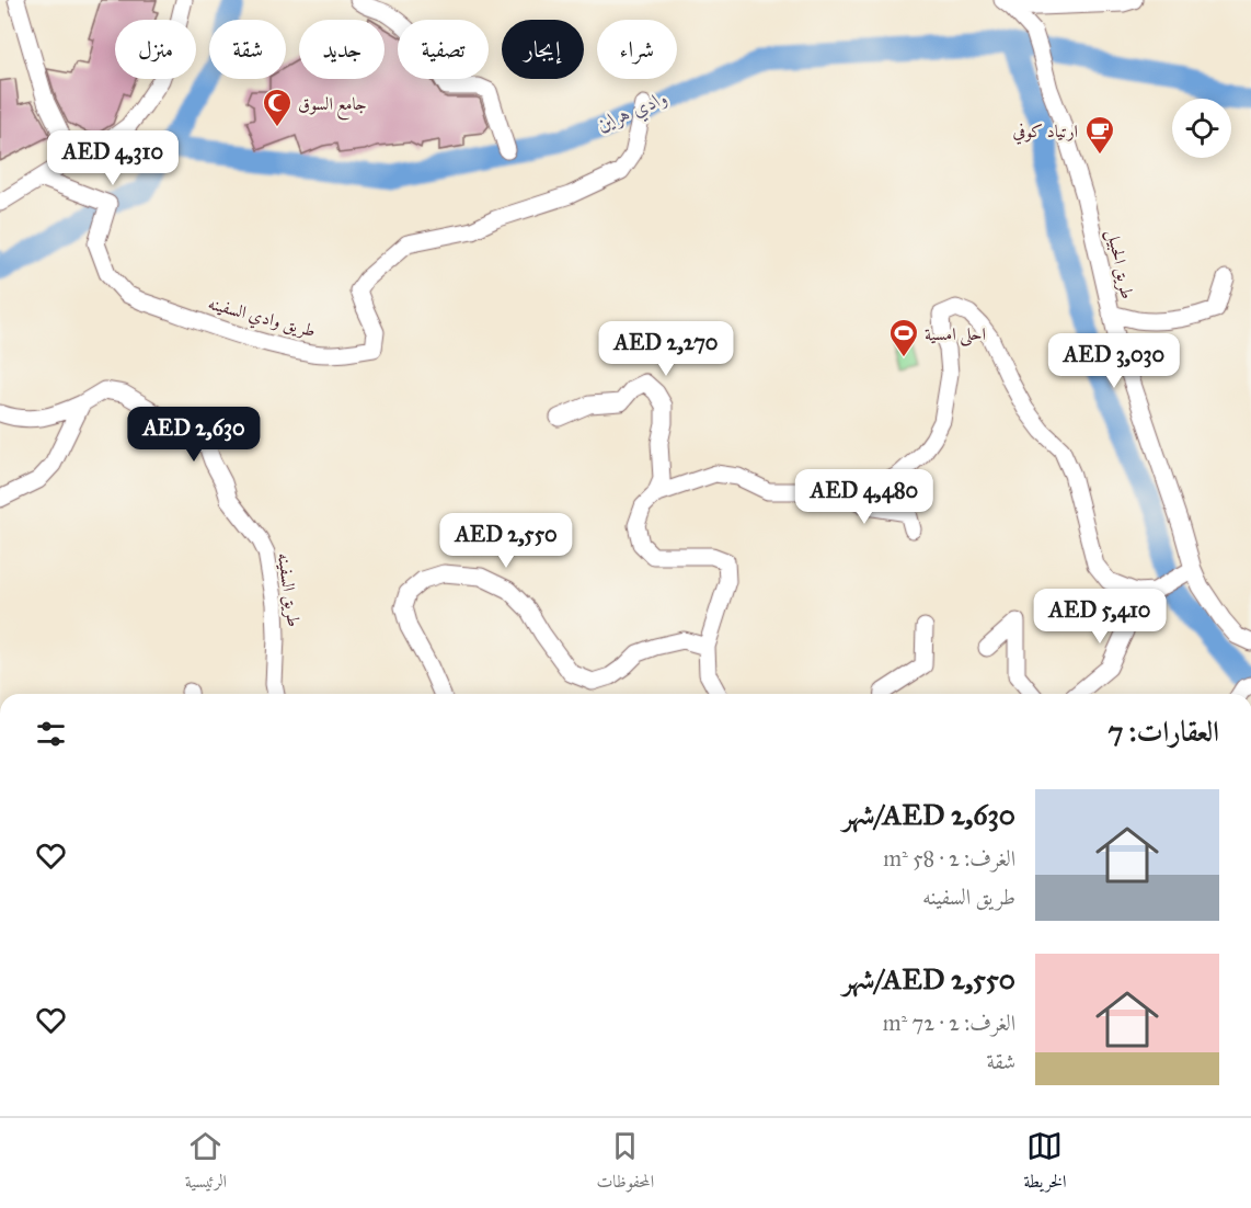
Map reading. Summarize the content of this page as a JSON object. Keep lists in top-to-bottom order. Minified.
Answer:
{"streets":{"street":["طريق الحبيل","طريق وادي السفينه","طريق السفينه"]},"water":["وادي هراين"],"places":{"mosque":["جامع السوق"],"cafe":["ارتياد كوفي"],"sports":["احلى امسية"]},"page":{"chip":["شراء","إيجار","تصفية","جديد","شقة","منزل"],"price":["AED 4,310","AED 2,270","AED 3,030","AED 2,630","AED 4,480","AED 2,550","AED 5,410"],"heading":"العقارات: 7","list":[{"name":"AED 2,630/شهر","note":"الغرف: 2 · 58 m² · طريق السفينه"},{"name":"AED 2,550/شهر","note":"الغرف: 2 · 72 m² · شقة"}],"tabs":["الخريطة","المحفوظات","الرئيسية"]}}
